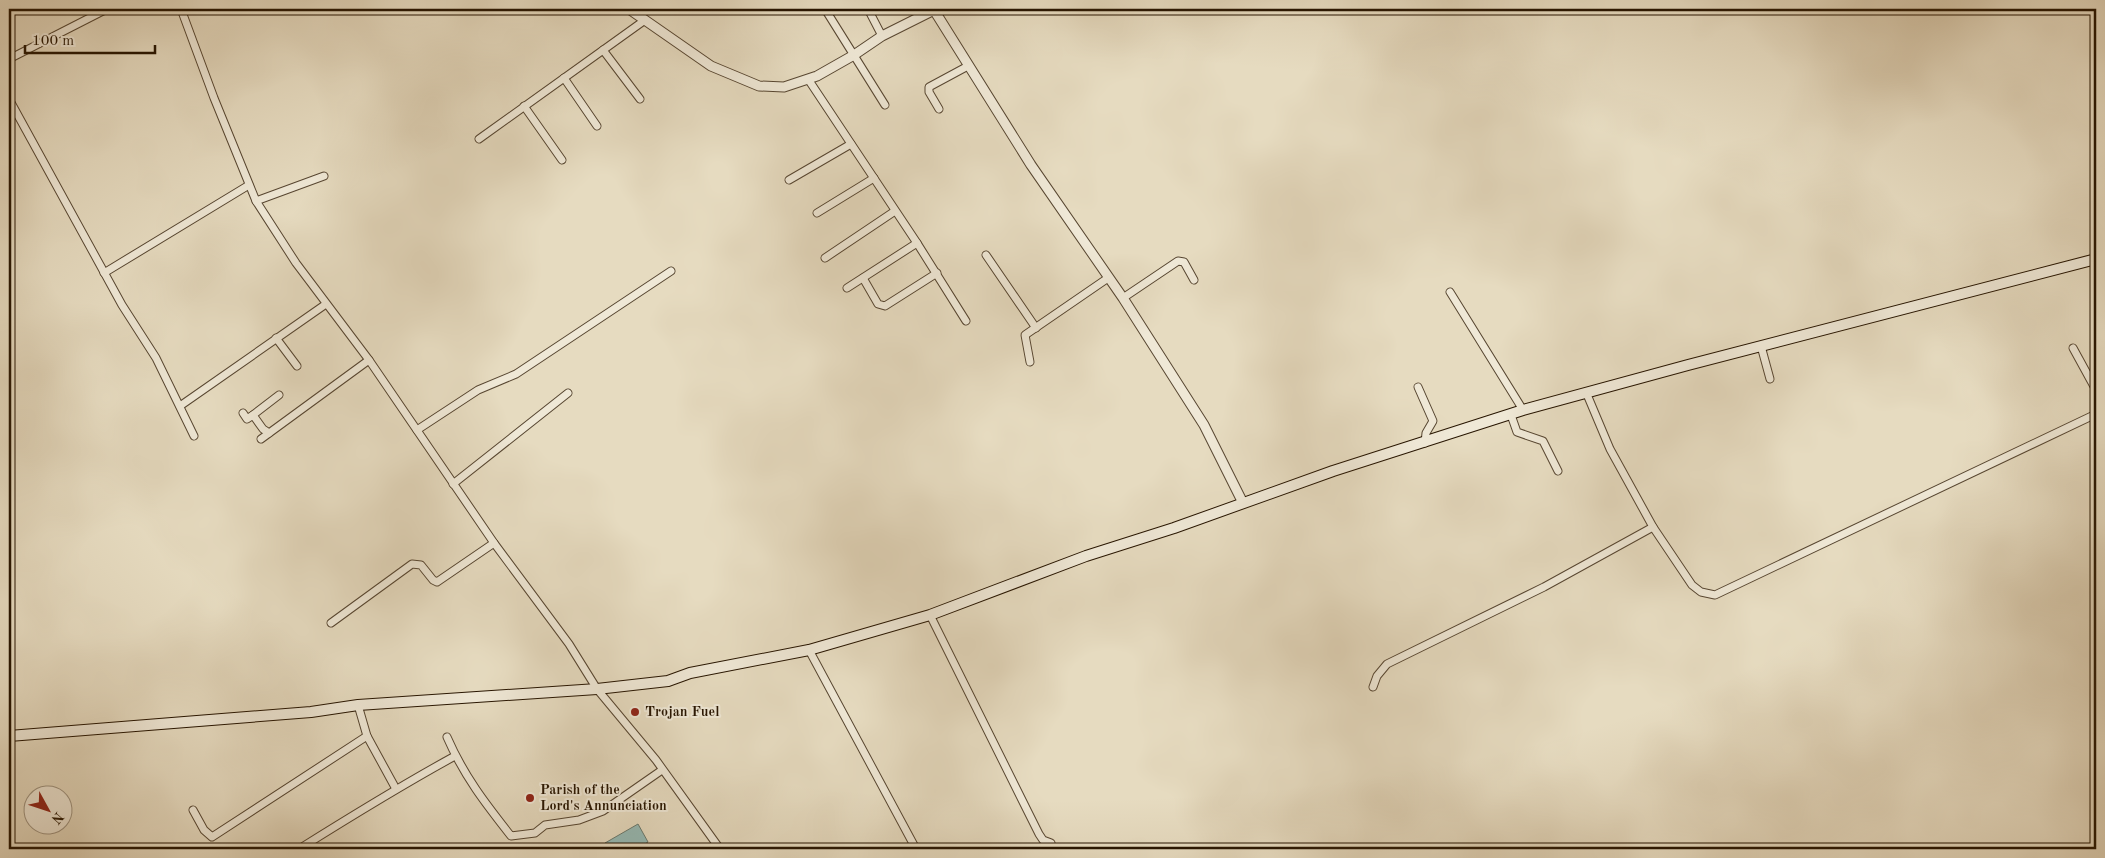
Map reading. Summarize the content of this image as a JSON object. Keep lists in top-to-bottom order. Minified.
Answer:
{"places":["Trojan Fuel","Parish of the Lord's Annunciation"],"scale_bar":"100 m","north":"bottom right"}
